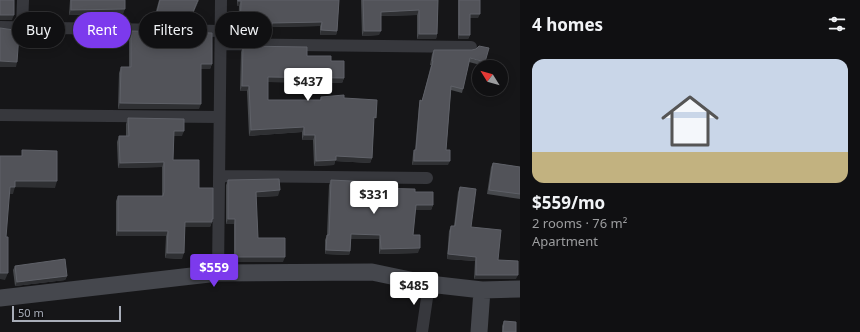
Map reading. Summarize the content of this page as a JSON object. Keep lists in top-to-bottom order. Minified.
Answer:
{"scale_bar":"50 m","north":"top left","page":{"heading":"4 homes","chip":["Buy","Rent","Filters","New"],"list":[{"name":"$559/mo","note":"2 rooms · 76 m² · Apartment"}],"price":["$437","$331","$559","$485"],"scale":"50 m"}}
